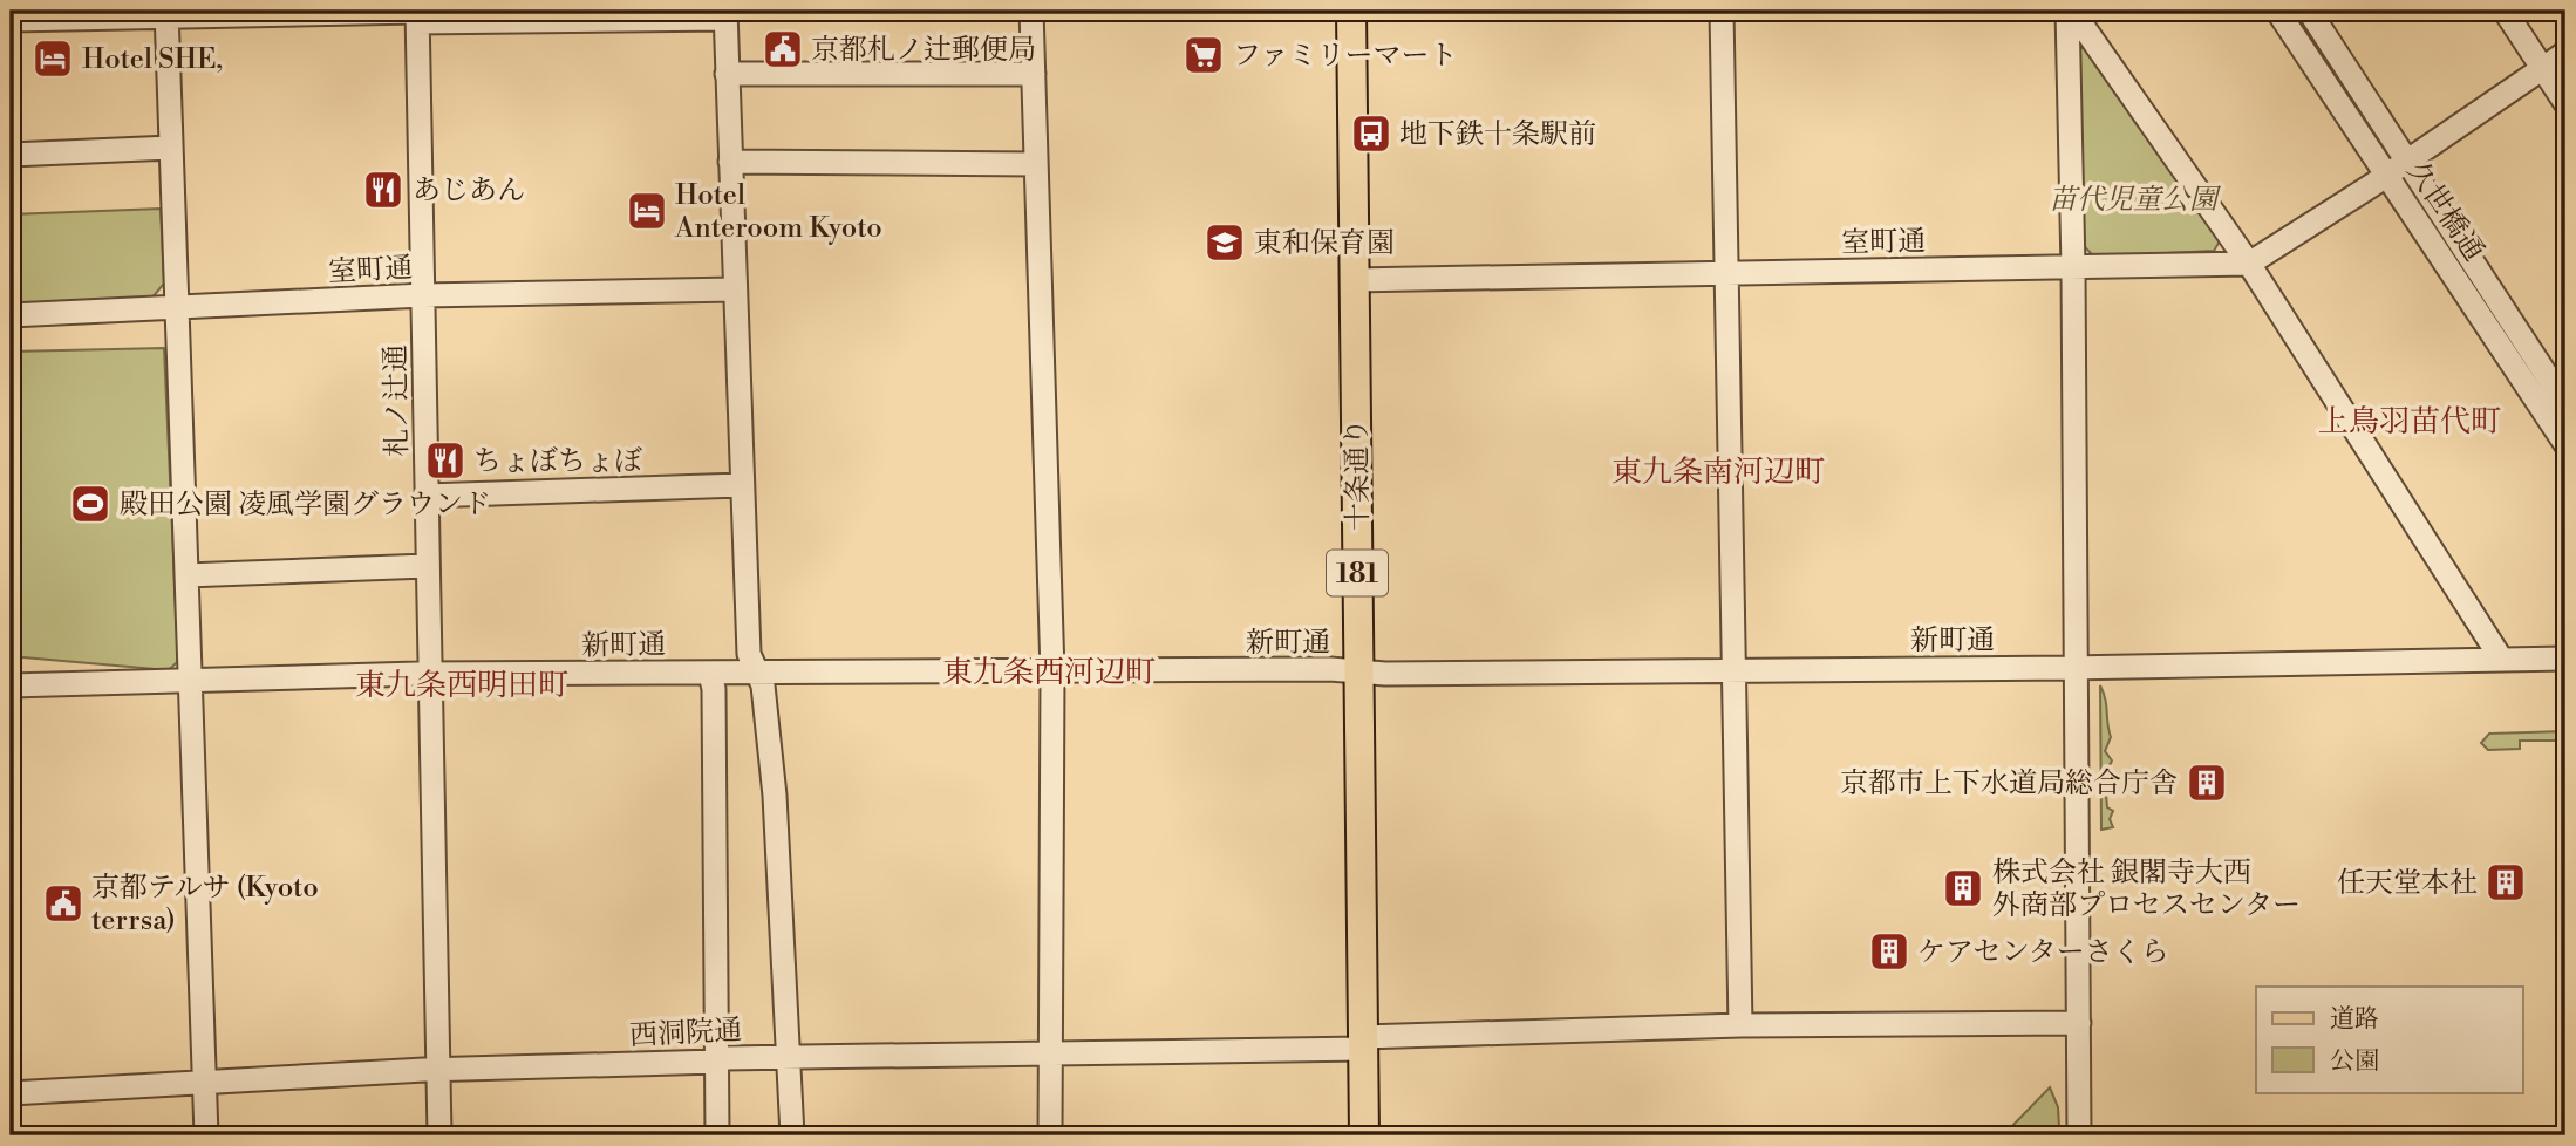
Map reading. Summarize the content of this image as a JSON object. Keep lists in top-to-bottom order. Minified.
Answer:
{"streets":{"main road":["十条通り","181"],"street":["久世橋通","室町通","札ノ辻通","新町通","西洞院通"]},"crossings":[["室町通","札ノ辻通"],["室町通","十条通り"],["札ノ辻通","新町通"],["札ノ辻通","西洞院通"],["十条通り","新町通"],["十条通り","西洞院通"]],"districts":["上鳥羽苗代町","東九条南河辺町","東九条西河辺町","東九条西明田町"],"parks":["苗代児童公園"],"places":{"public building":["京都札ノ辻郵便局","京都テルサ (Kyoto terrsa)"],"supermarket":["ファミリーマート"],"hotel":["Hotel SHE,","Hotel Anteroom Kyoto"],"bus stop":["地下鉄十条駅前"],"restaurant":["あじあん","ちょぼちょぼ"],"school or university":["東和保育園"],"sports":["殿田公園 凌風学園グラウンド"],"building":["京都市上下水道局総合庁舎","任天堂本社","株式会社 銀閣寺大西 外商部プロセスセンター","ケアセンターさくら"]},"legend":["道路","公園"]}
